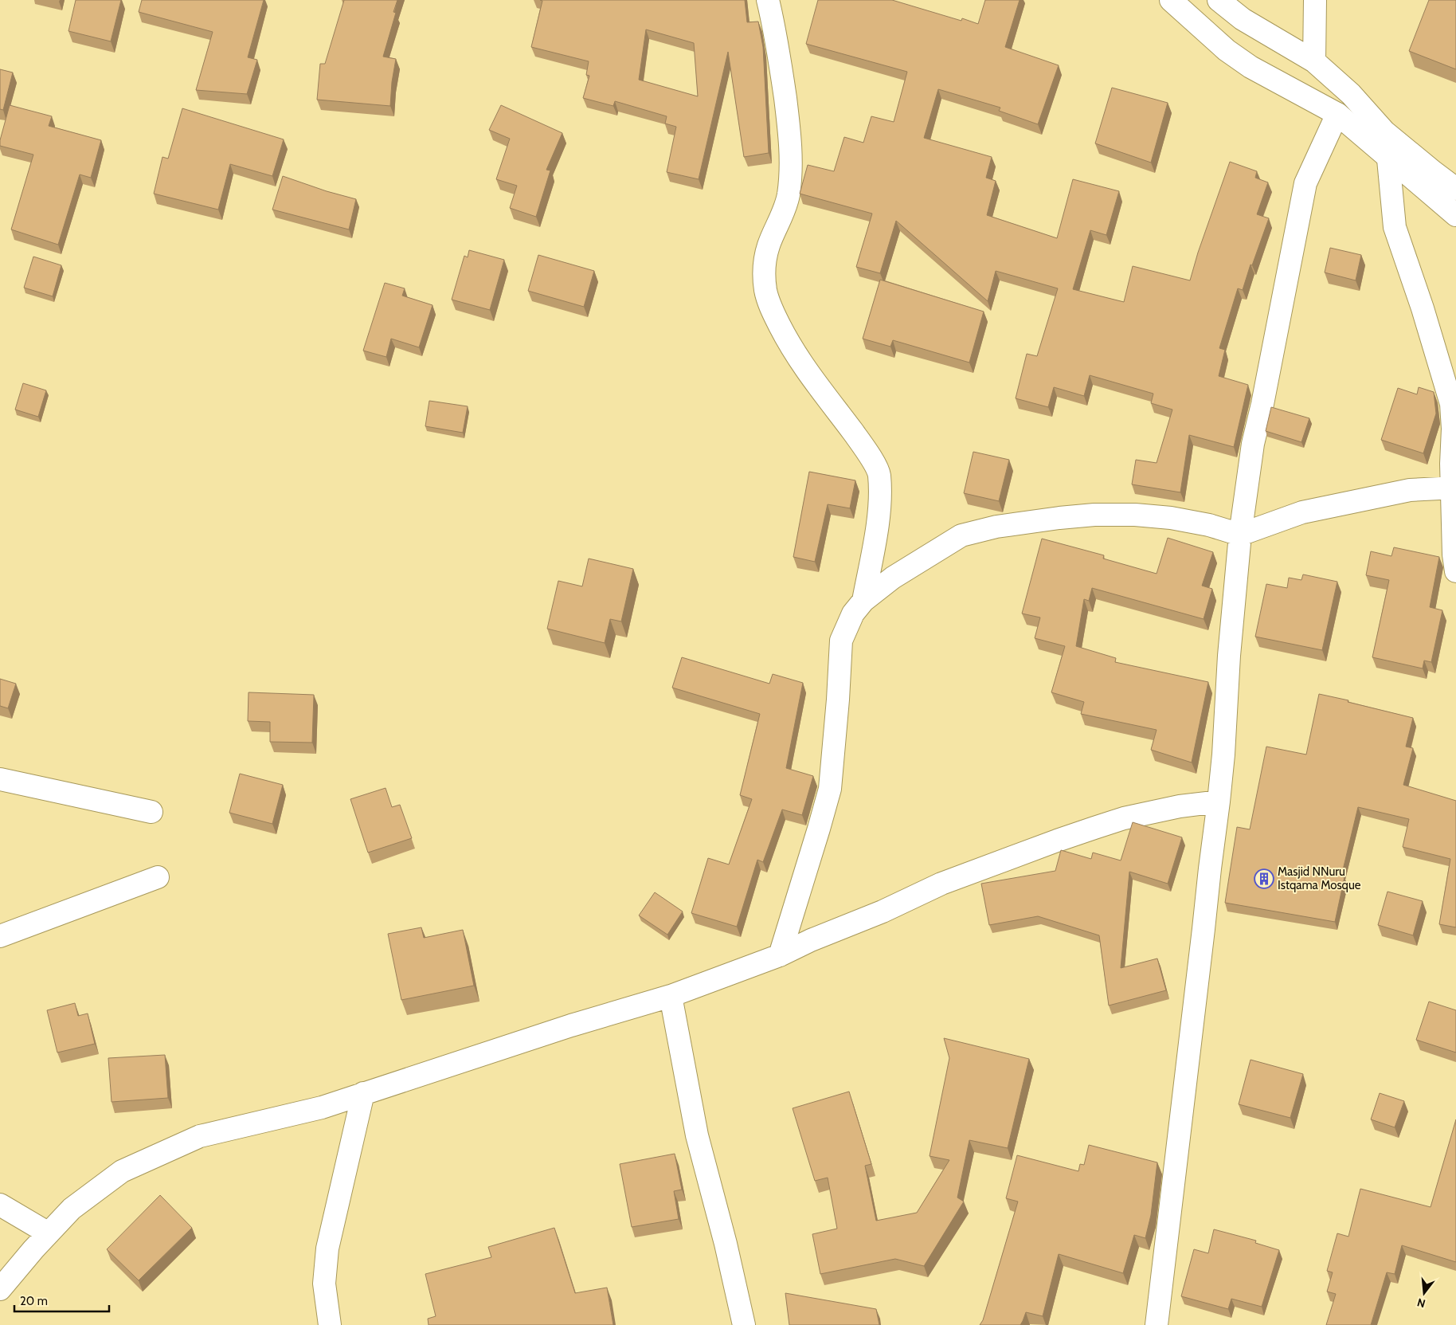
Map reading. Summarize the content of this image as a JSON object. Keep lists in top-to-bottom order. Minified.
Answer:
{"places":{"building":["Masjid NNuru Istqama Mosque"]},"scale_bar":"20 m","north":"bottom"}
